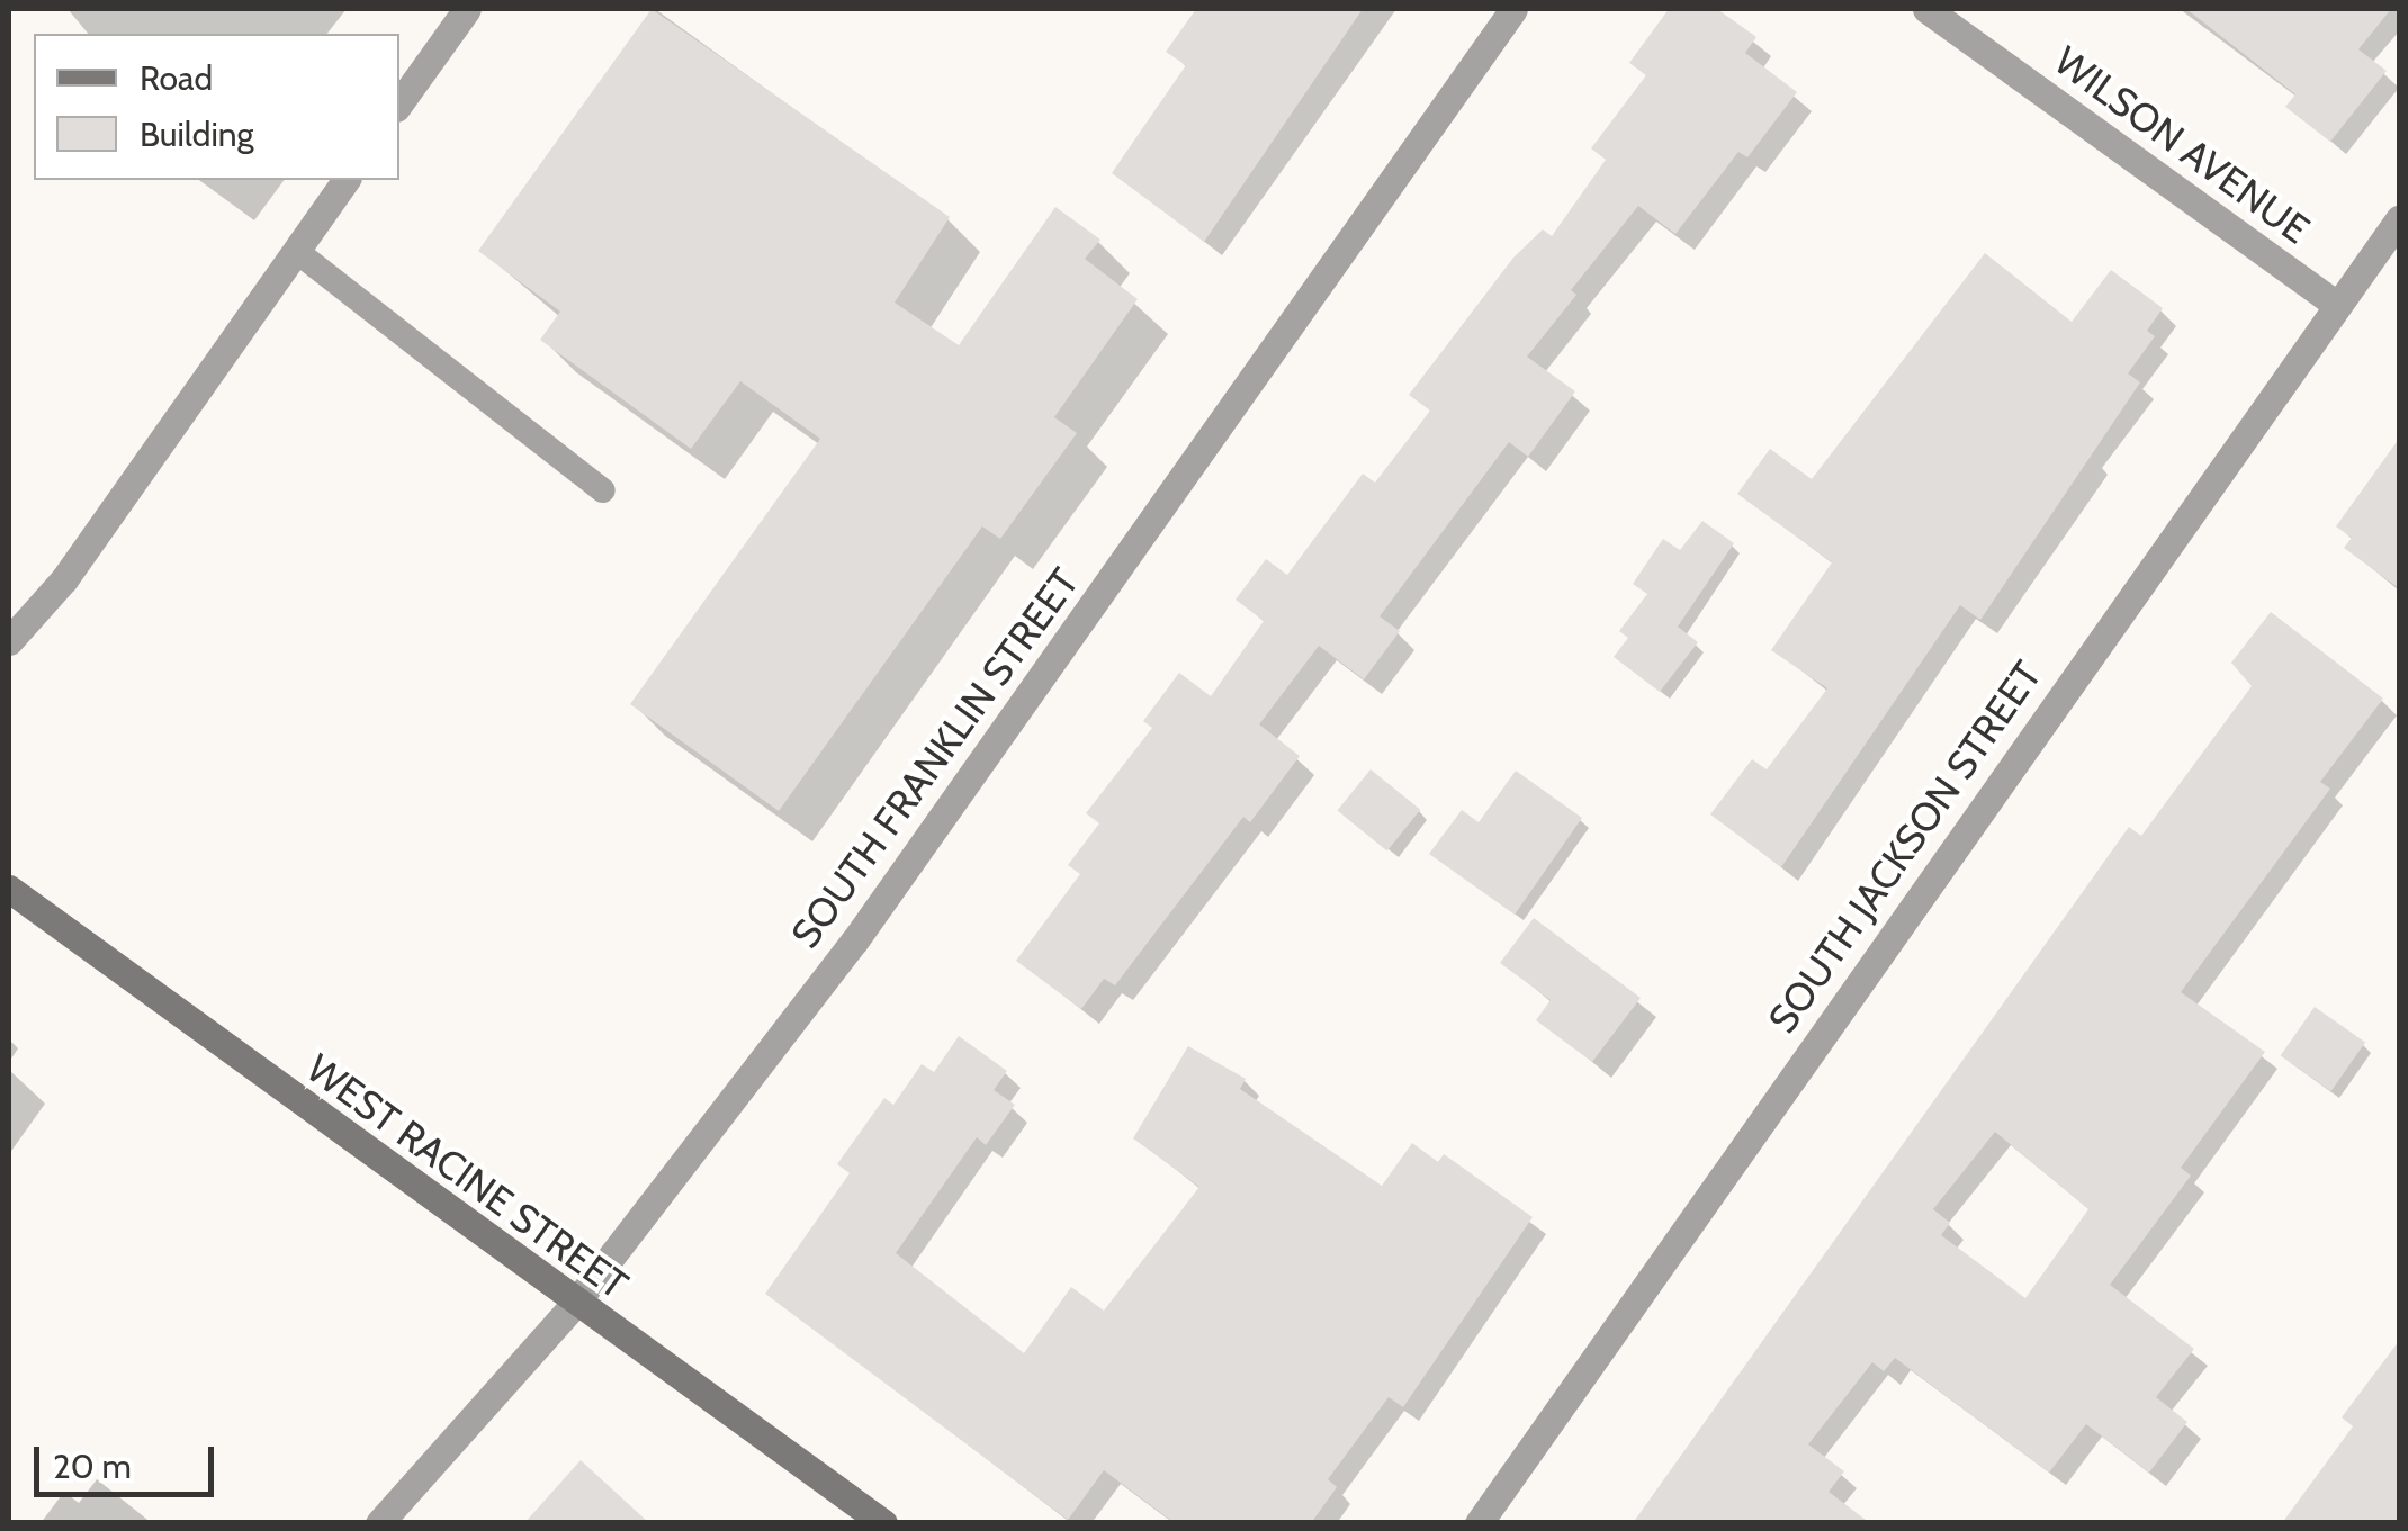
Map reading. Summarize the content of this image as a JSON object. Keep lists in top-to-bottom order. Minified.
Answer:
{"streets":{"main road":["WEST RACINE STREET"],"street":["WILSON AVENUE","SOUTH FRANKLIN STREET","SOUTH JACKSON STREET"]},"crossings":[["WILSON AVENUE","SOUTH JACKSON STREET"],["SOUTH FRANKLIN STREET","WEST RACINE STREET"]],"legend":["Road","Building"],"scale_bar":"20 m"}
